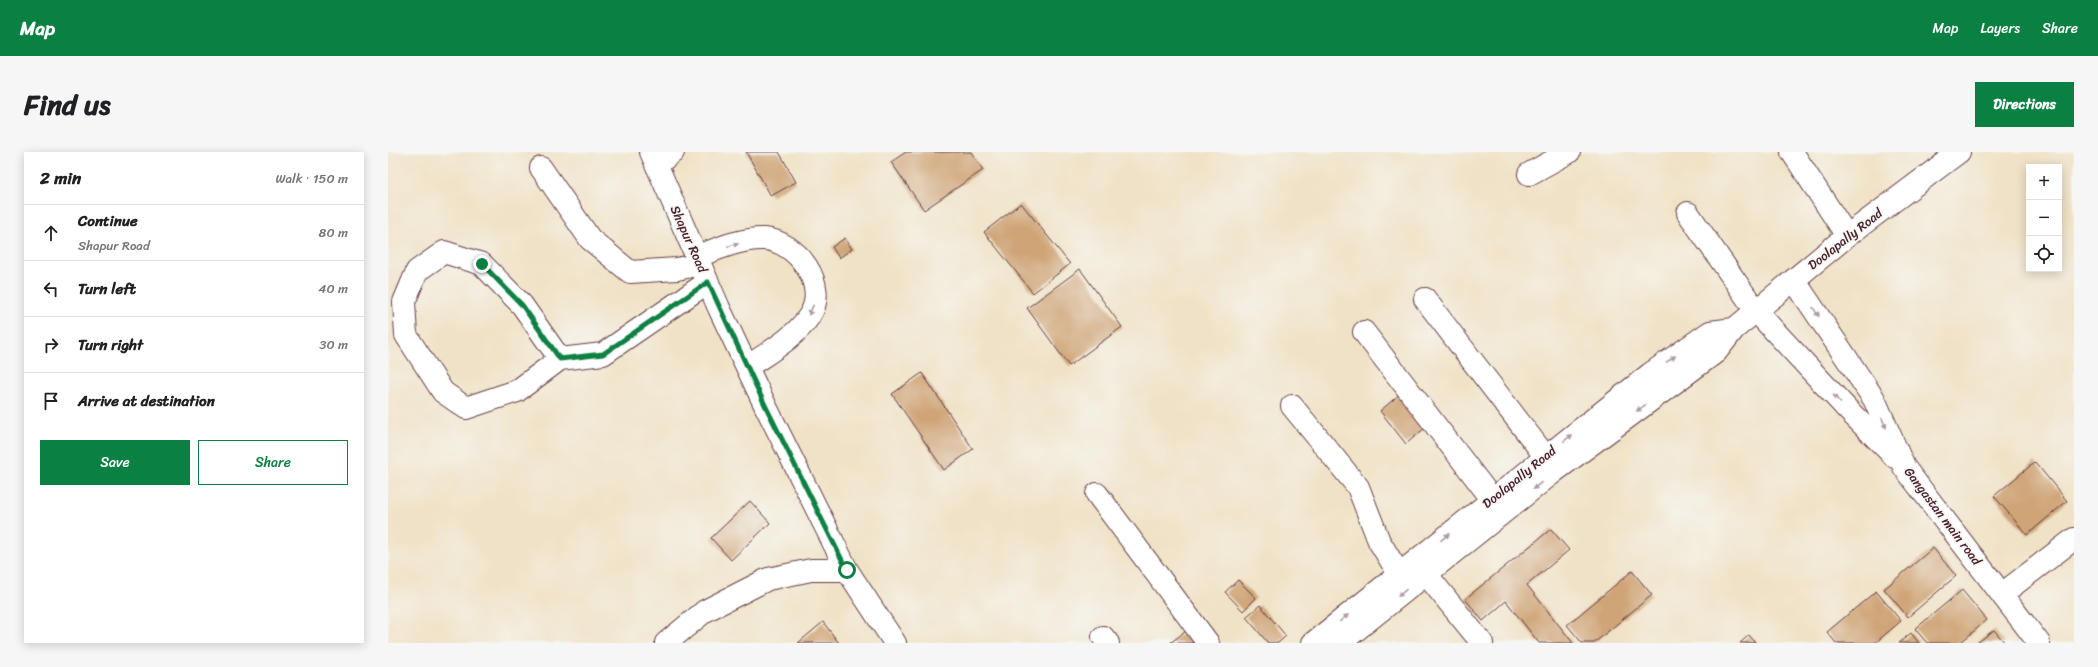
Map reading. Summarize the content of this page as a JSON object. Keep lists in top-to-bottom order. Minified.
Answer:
{"streets":{"street":["Shapur Road","Doolapally Road","Gangastan main road"]},"crossings":[["Doolapally Road","Gangastan main road"]],"page":{"header":"Map","nav":["Map","Layers","Share"],"title":"Find us","buttons":["Directions",["Save","Share"]],"heading":["2 min","Walk · 150 m"],"map_buttons":["+","−"],"list":[["Continue","Shapur Road","80 m"],["Turn left","40 m"],["Turn right","30 m"],"Arrive at destination"]}}
